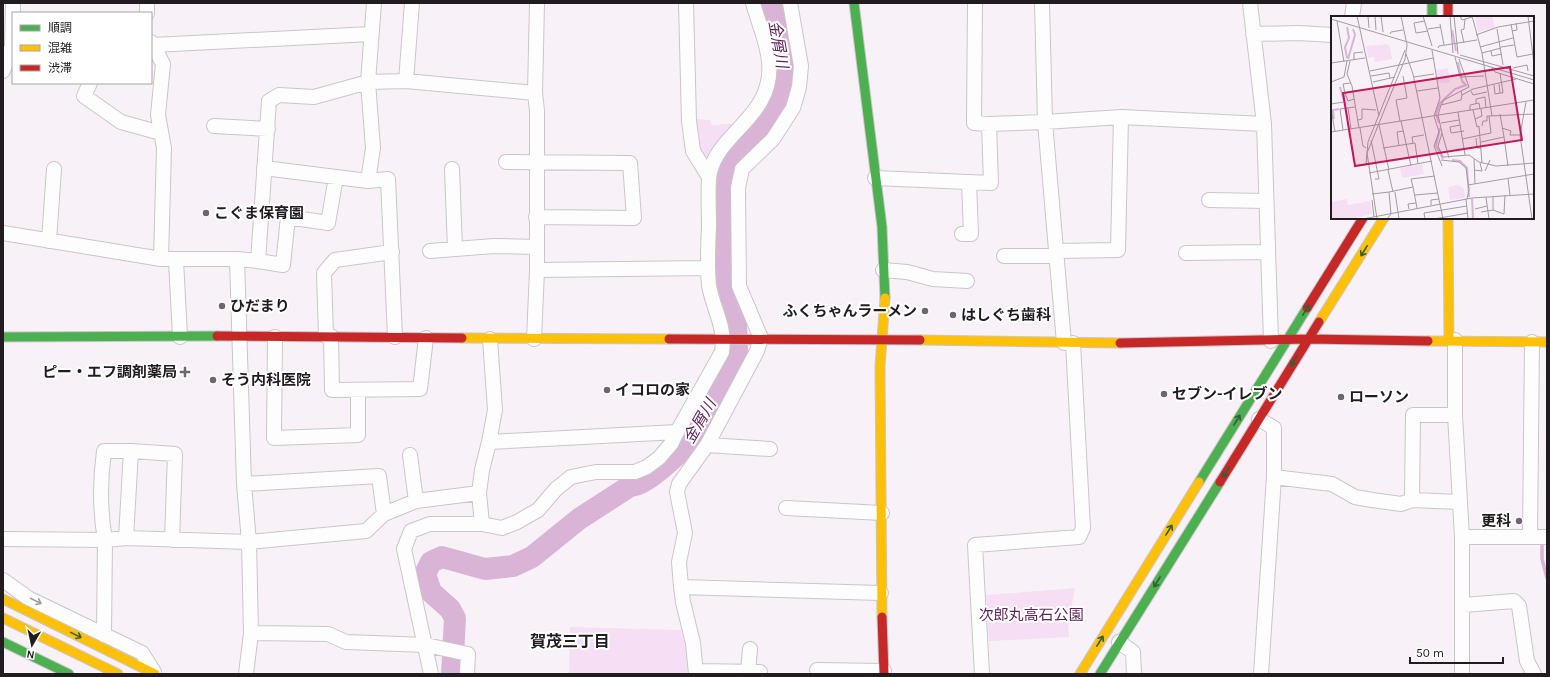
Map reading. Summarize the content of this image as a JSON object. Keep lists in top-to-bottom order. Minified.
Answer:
{"districts":["賀茂三丁目"],"water":["金屑川"],"parks":["次郎丸高石公園"],"places":{"other":["こぐま保育園","ひだまり","ふくちゃんラーメン","はしぐち歯科","そう内科医院","イコロの家","セブン-イレブン","ローソン","更科"],"health":["ピー・エフ調剤薬局"]},"legend":["順調","混雑","渋滞"],"scale_bar":"50 m","north":"bottom"}
